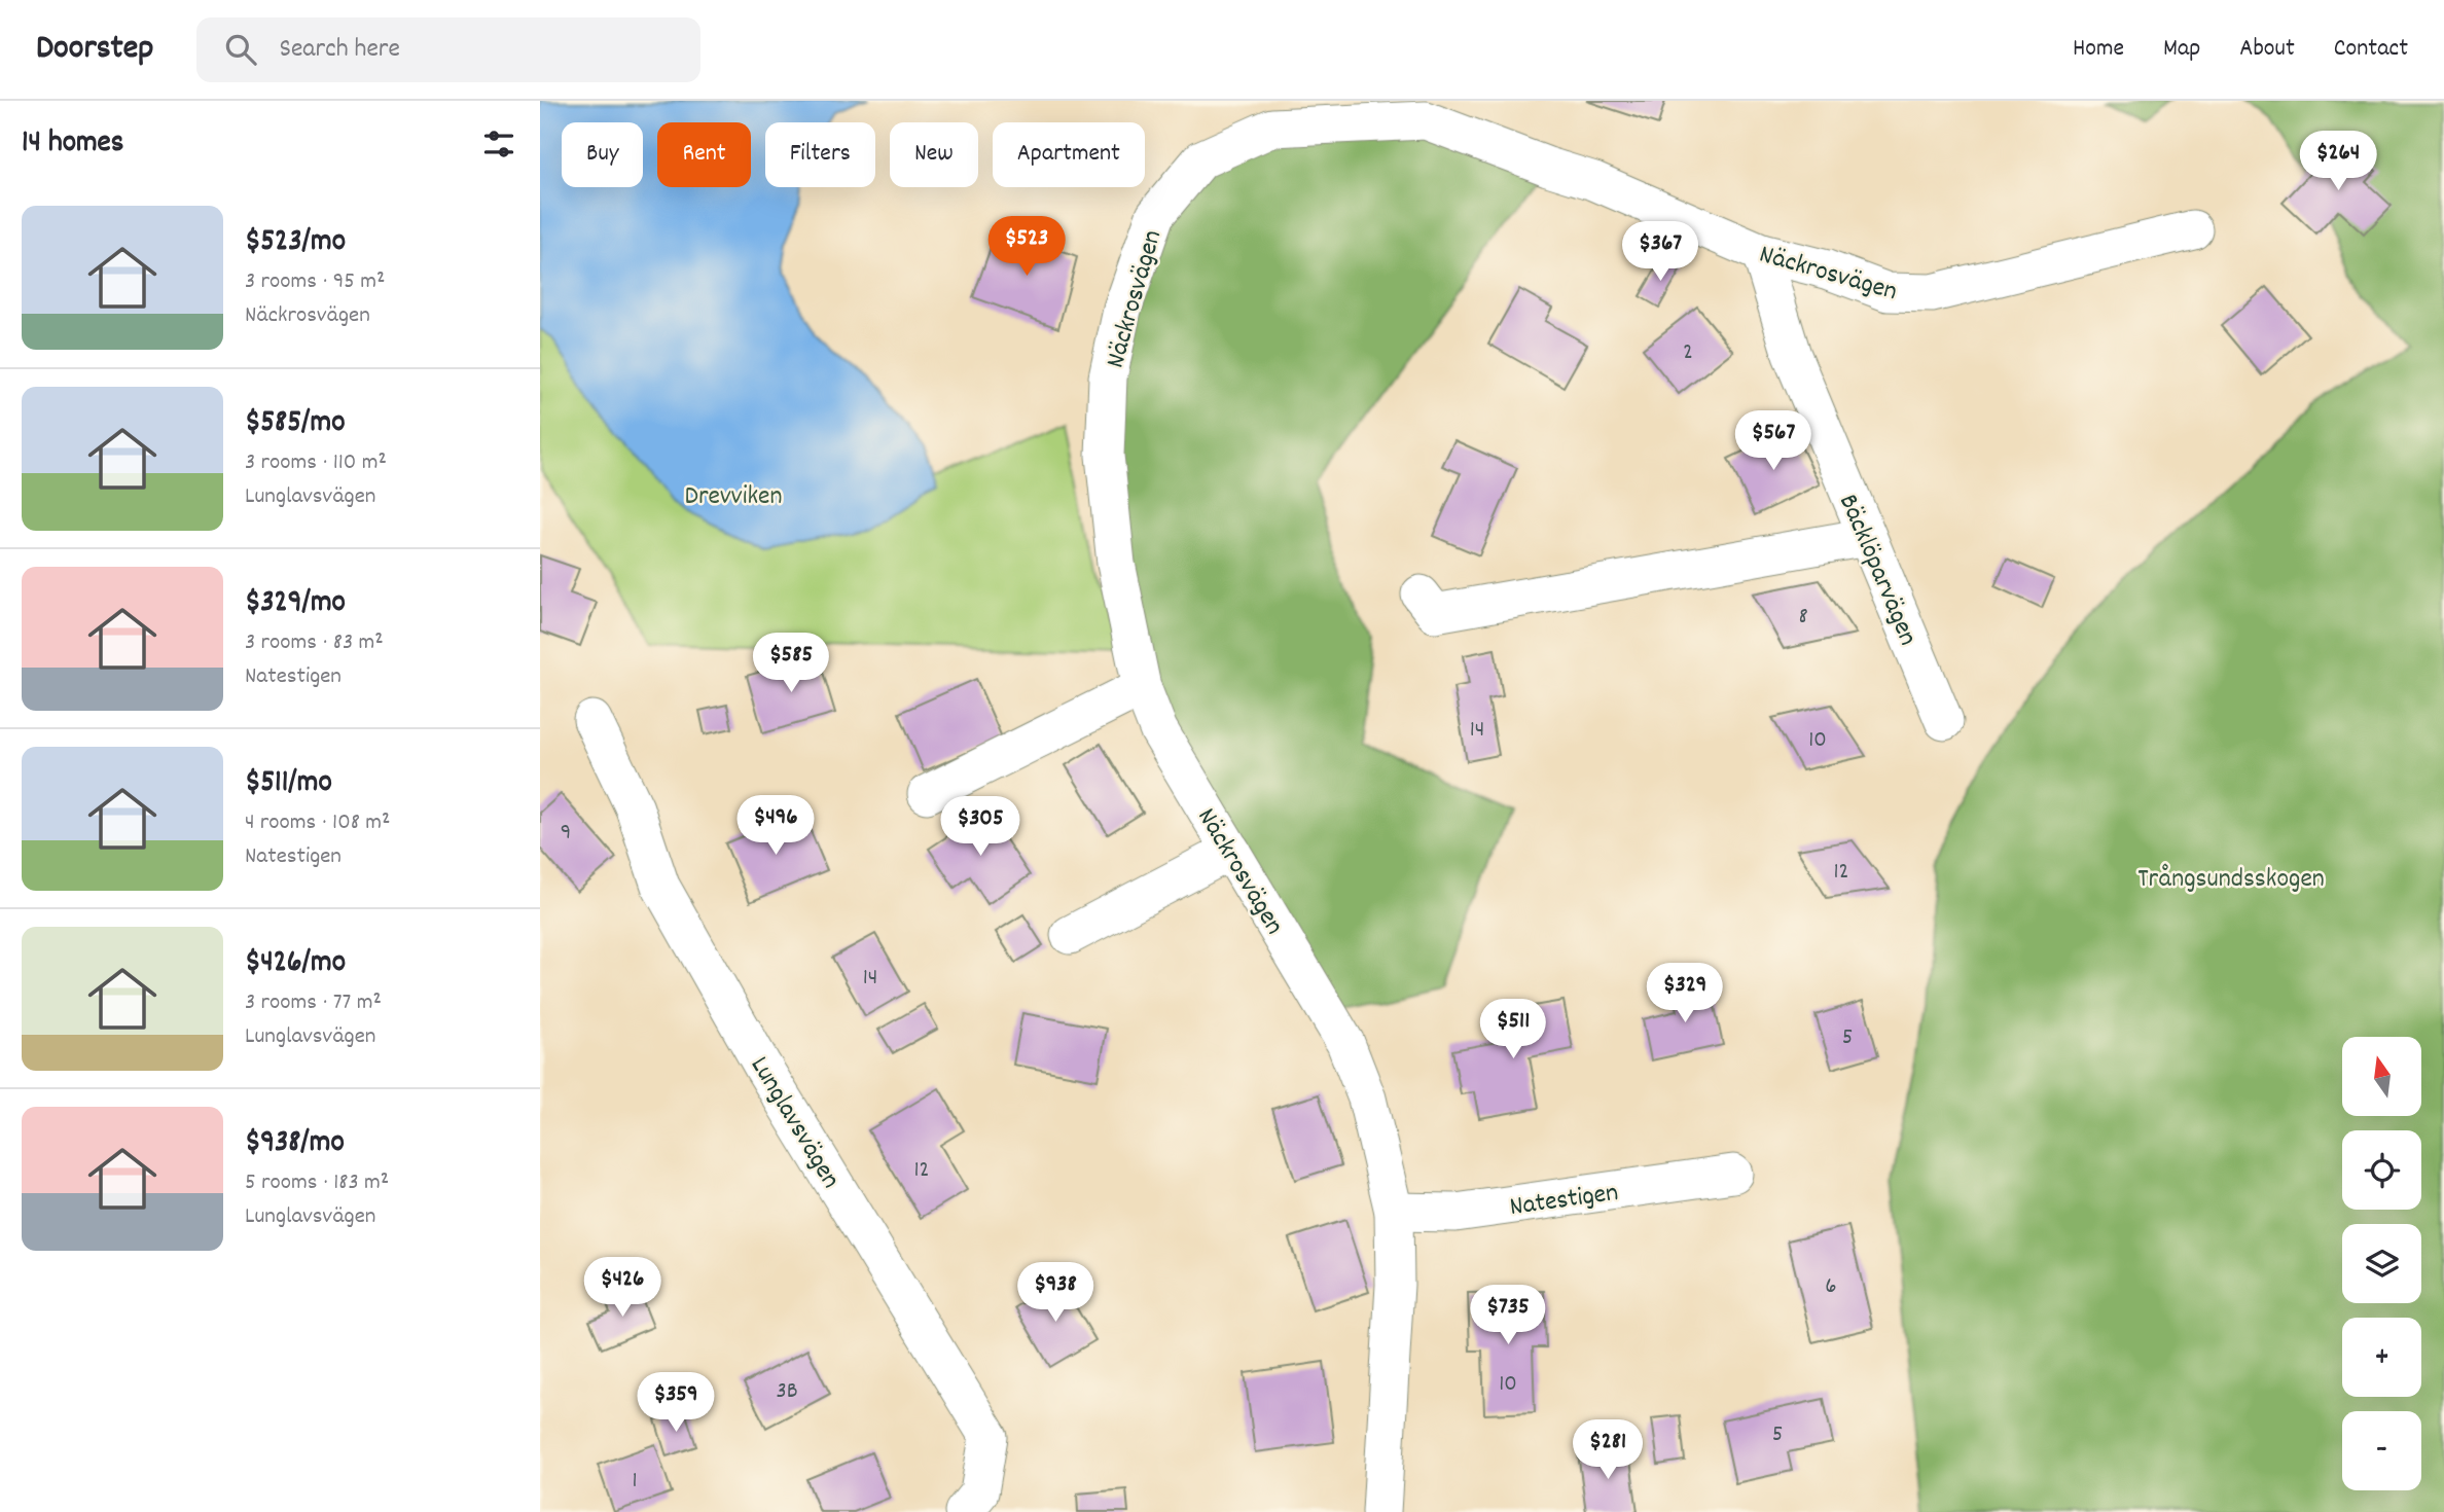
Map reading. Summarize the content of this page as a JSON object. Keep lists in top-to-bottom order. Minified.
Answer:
{"streets":{"street":["Näckrosvägen","Bäcklöparvägen","Lunglavsvägen","Natestigen"]},"crossings":[["Näckrosvägen","Bäcklöparvägen"],["Näckrosvägen","Natestigen"]],"parks":["Drevviken","Trångsundsskogen"],"house_numbers":["2","8","14","10","9","12","14","5","12","6","10","3B","5","1"],"north":"top","page":{"header":"Doorstep","search":"Search here","nav":["Home","Map","About","Contact"],"heading":"14 homes","chip":["Buy","Rent","Filters","New","Apartment"],"price":["$264","$523","$367","$567","$585","$496","$305","$329","$511","$426","$938","$735","$359","$281"],"list":[{"name":"$523/mo","note":"3 rooms · 95 m² · Näckrosvägen"},{"name":"$585/mo","note":"3 rooms · 110 m² · Lunglavsvägen"},{"name":"$329/mo","note":"3 rooms · 83 m² · Natestigen"},{"name":"$511/mo","note":"4 rooms · 108 m² · Natestigen"},{"name":"$426/mo","note":"3 rooms · 77 m² · Lunglavsvägen"},{"name":"$938/mo","note":"5 rooms · 183 m² · Lunglavsvägen"}],"map_buttons":["+","−"]}}
